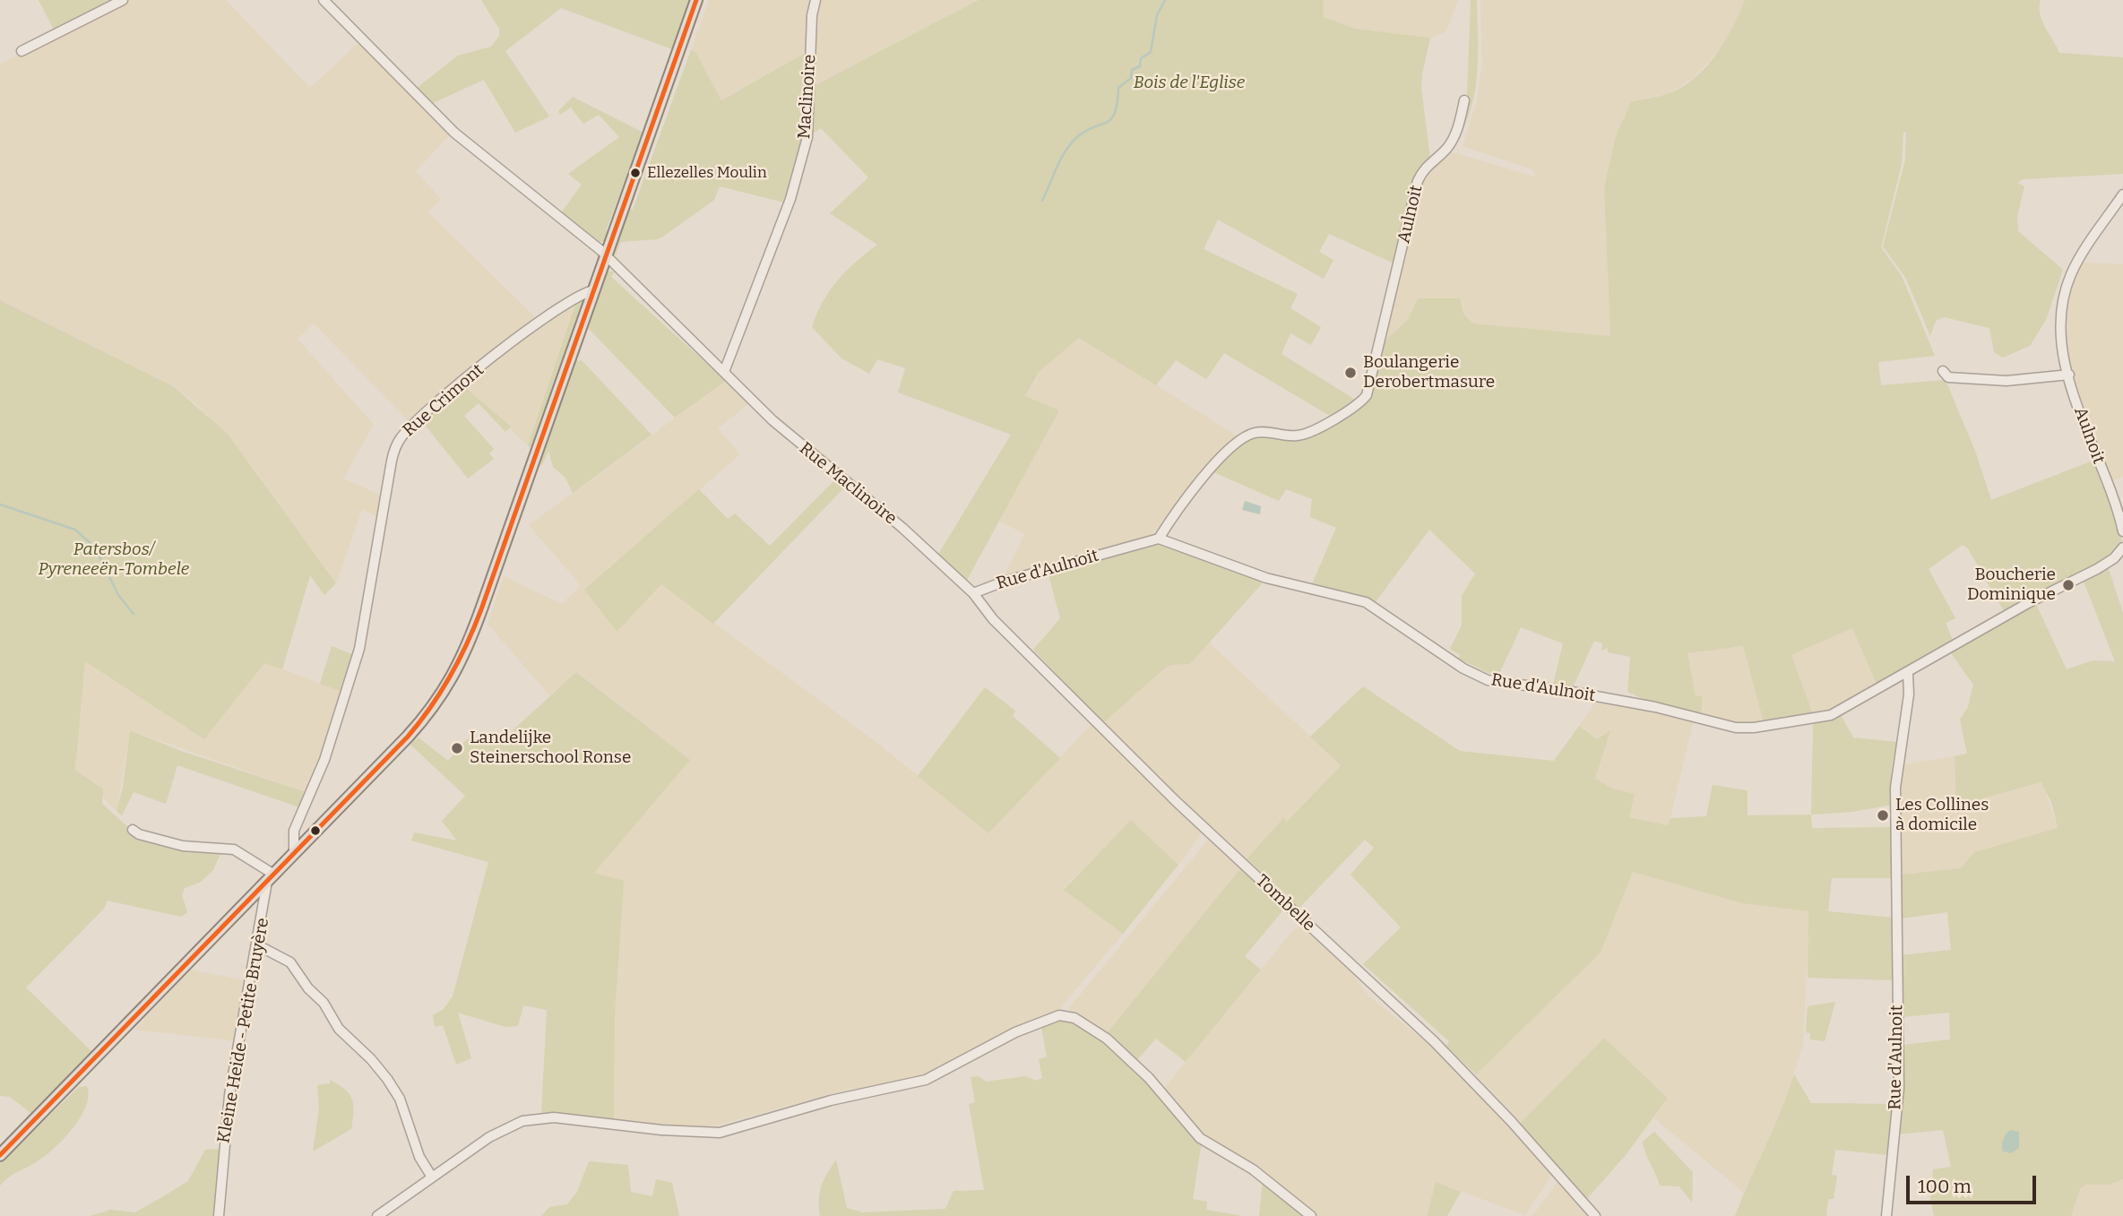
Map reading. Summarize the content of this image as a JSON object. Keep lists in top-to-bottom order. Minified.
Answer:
{"streets":{"street":["Maclinoire","Aulnoit","Rue Crimont","Rue Maclinoire","Rue d'Aulnoit","Tombelle","Kleine Heide - Petite Bruyère"]},"crossings":[["Maclinoire","Rue Maclinoire"],["Aulnoit","Rue d'Aulnoit"],["Rue Maclinoire","Rue d'Aulnoit"],["Rue Maclinoire","Tombelle"],["Rue d'Aulnoit","Tombelle"]],"parks":["Bois de l'Eglise","Patersbos/ Pyreneeën-Tombele"],"places":["Ellezelles Moulin","Boulangerie Derobertmasure","Boucherie Dominique","Landelijke Steinerschool Ronse","Les Collines à domicile"],"scale_bar":"100 m"}
